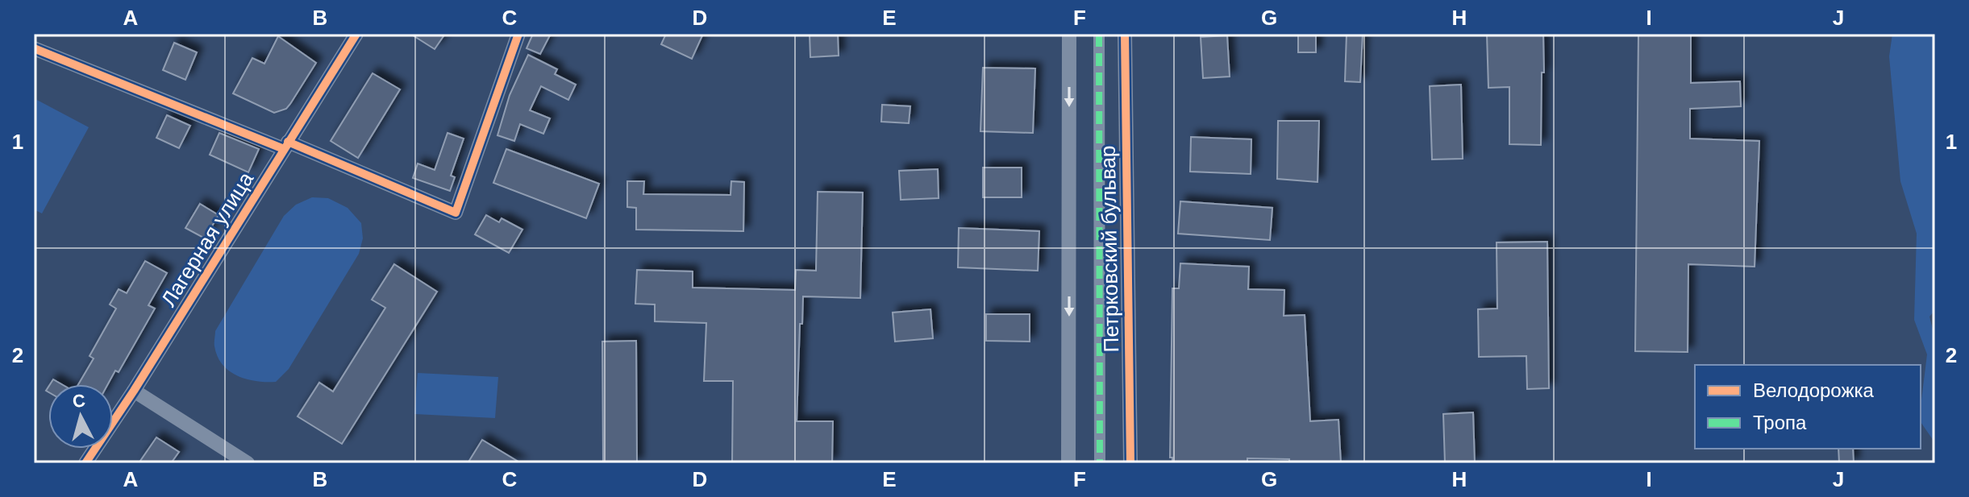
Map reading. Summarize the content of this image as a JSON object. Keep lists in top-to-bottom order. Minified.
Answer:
{"streets":{"street":["Лагерная улица","Петрковский бульвар"]},"legend":["Велодорожка","Тропа"],"north":"top","grid":{"columns":["A","B","C","D","E","F","G","H","I","J"],"rows":["1","2"]}}
